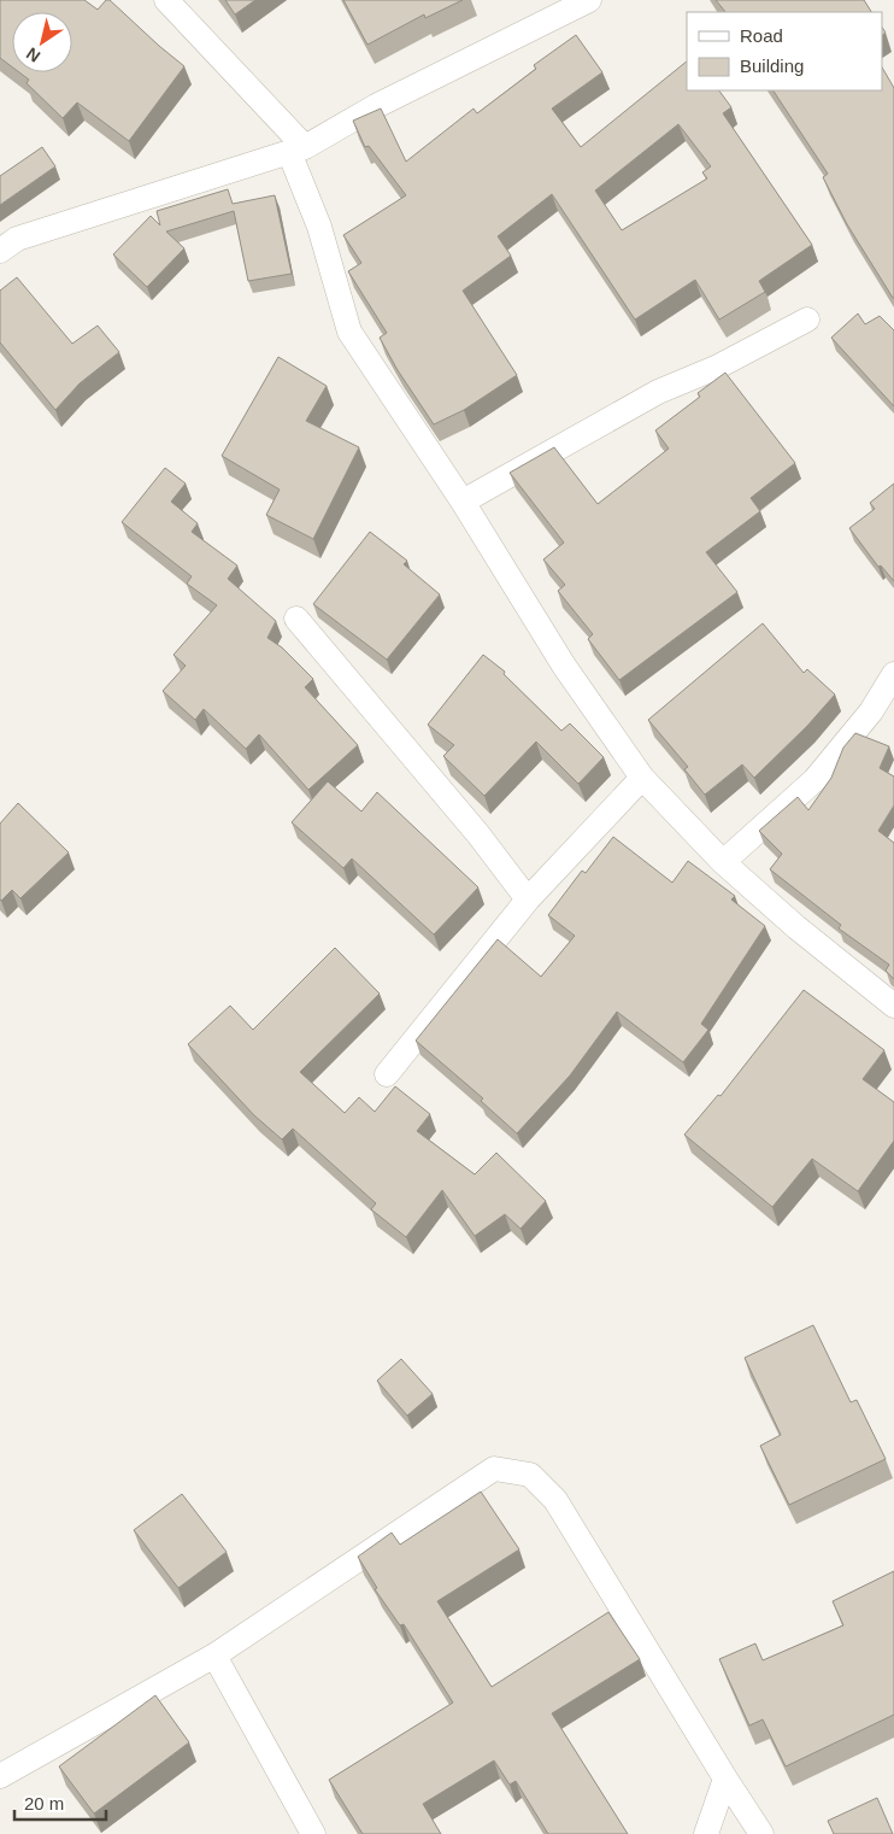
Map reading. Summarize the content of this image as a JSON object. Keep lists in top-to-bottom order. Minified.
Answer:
{"legend":["Road","Building"],"scale_bar":"20 m","north":"bottom left"}
